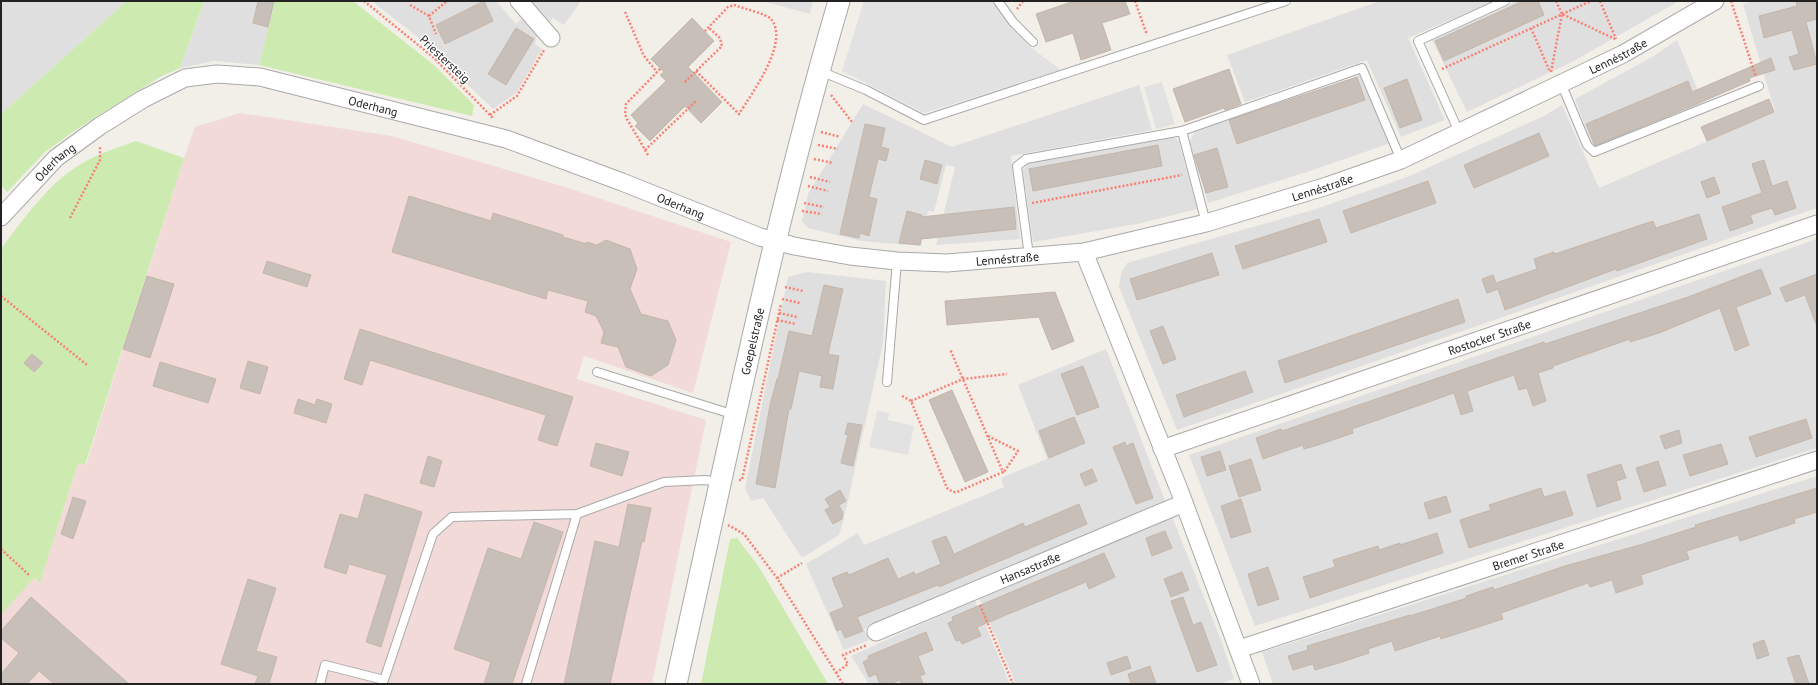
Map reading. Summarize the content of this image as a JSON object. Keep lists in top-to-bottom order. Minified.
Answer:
{"streets":{"street":["Lennéstraße","Oderhang","Rostocker Straße","Goepelstraße","Bremer Straße","Hansastraße"],"path":["Priestersteig"]},"crossings":[["Lennéstraße","Oderhang"],["Lennéstraße","Goepelstraße"],["Priestersteig","Oderhang"],["Oderhang","Goepelstraße"]]}
